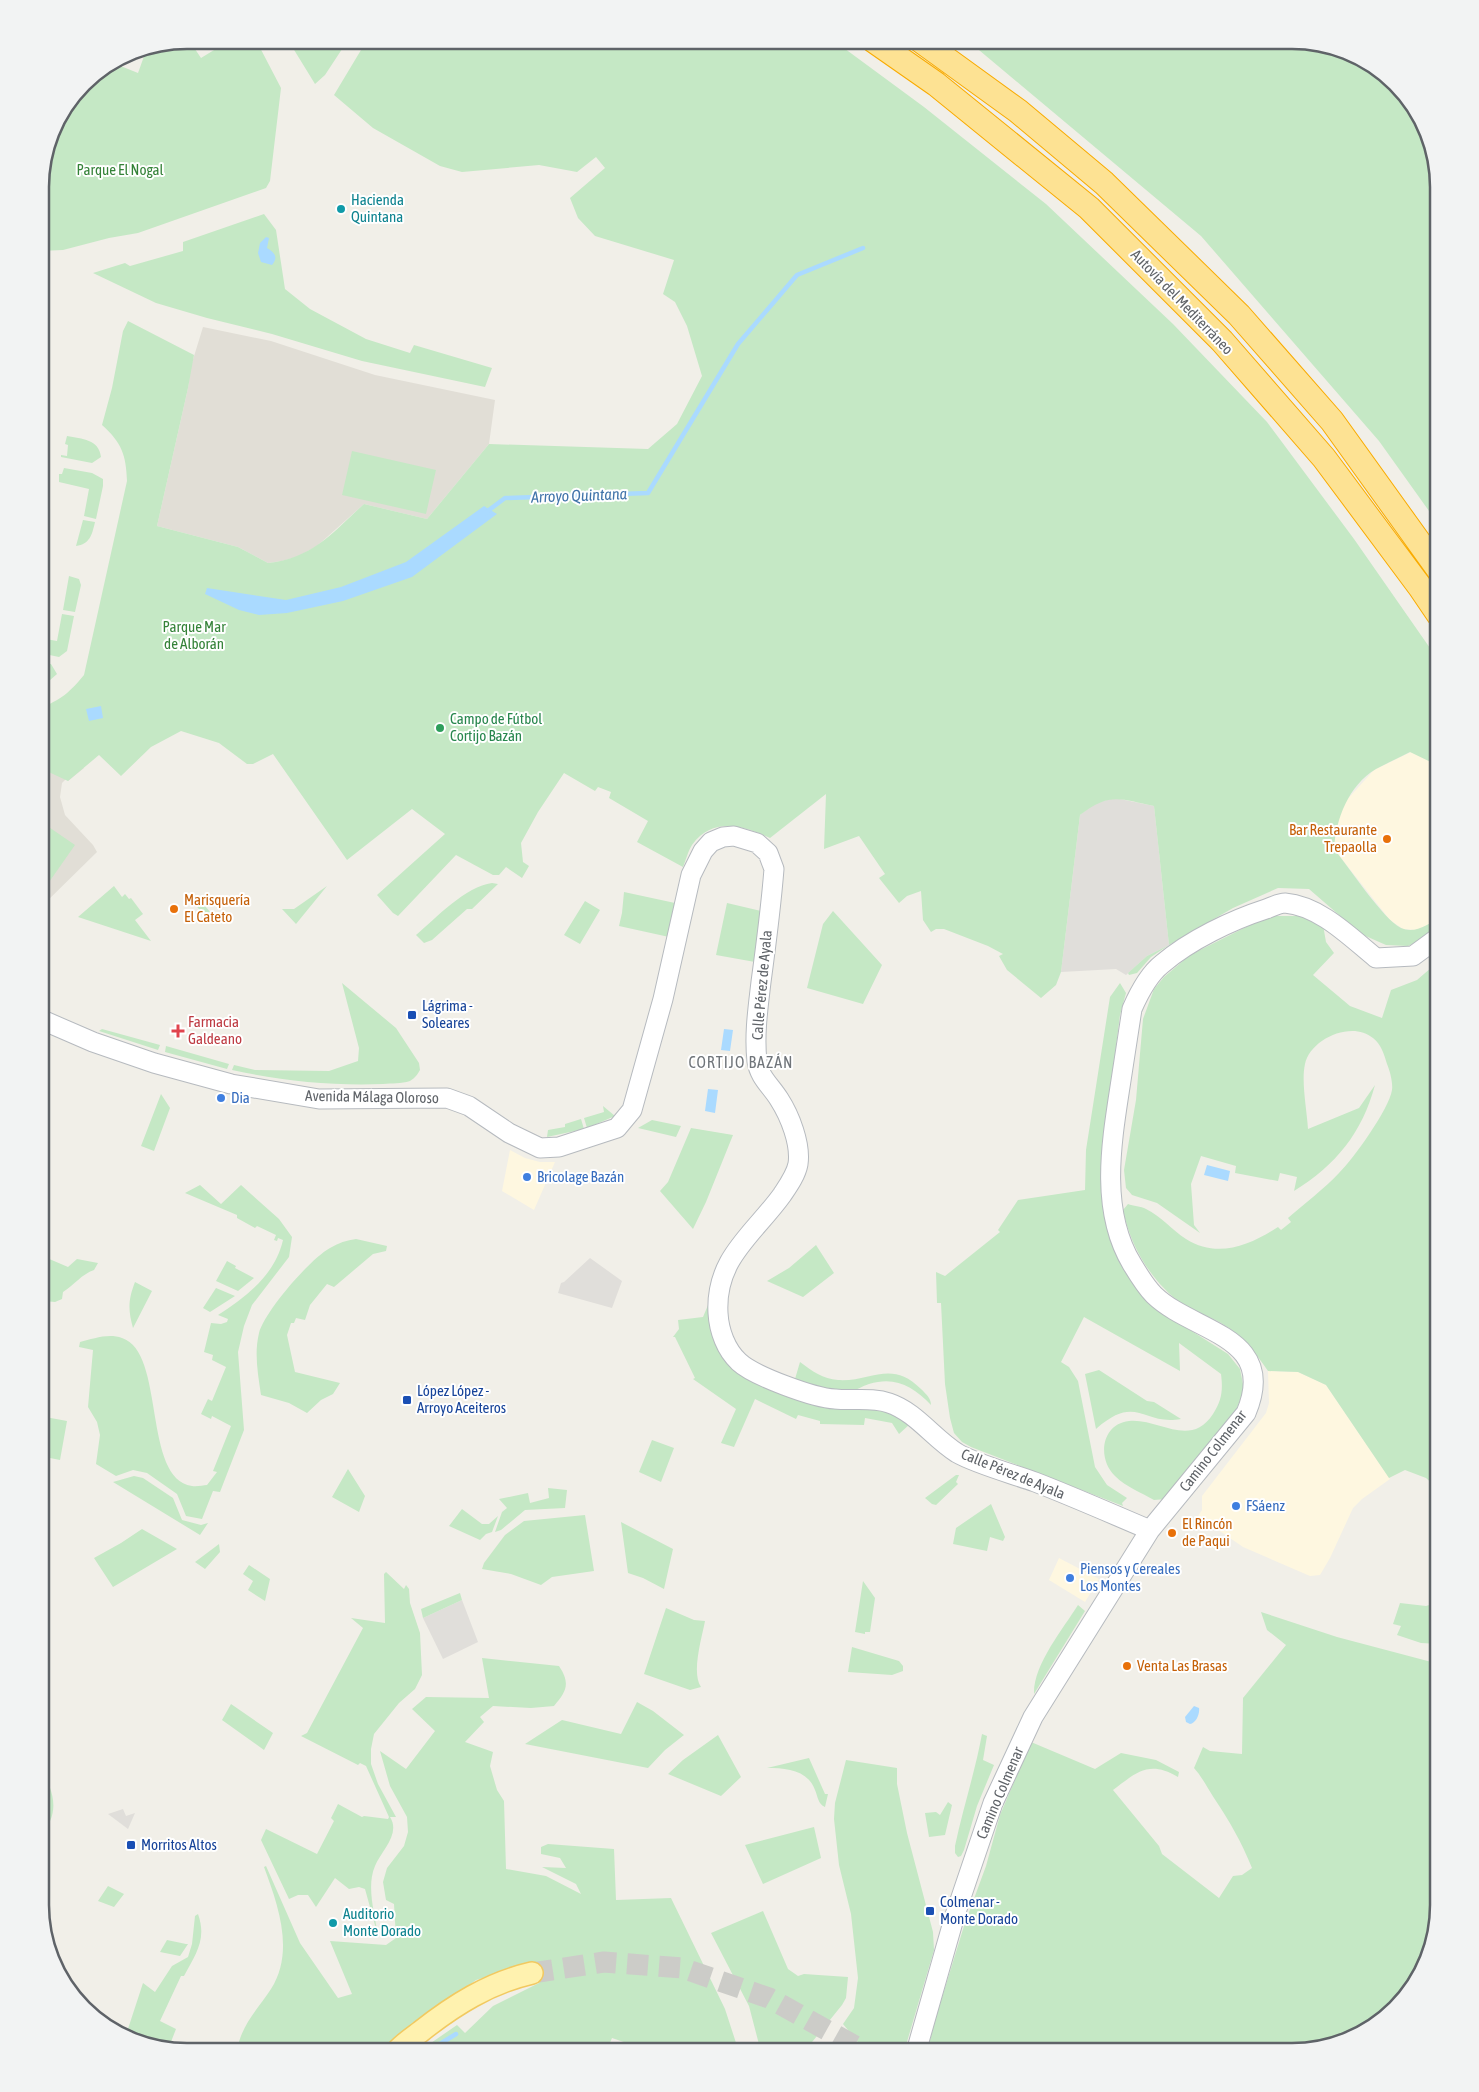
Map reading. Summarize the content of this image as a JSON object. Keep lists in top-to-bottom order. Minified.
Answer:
{"streets":{"highway":["Autovía del Mediterráneo"],"street":["Calle Pérez de Ayala","Avenida Málaga Oloroso","Camino Colmenar"]},"crossings":[["Calle Pérez de Ayala","Avenida Málaga Oloroso"],["Calle Pérez de Ayala","Camino Colmenar"]],"districts":["CORTIJO BAZÁN"],"water":["Arroyo Quintana"],"parks":["Parque El Nogal","Parque Mar de Alborán"],"places":{"other":["Hacienda Quintana","Campo de Fútbol Cortijo Bazán","Bar Restaurante Trepaolla","Marisquería El Cateto","Dia","Bricolage Bazán","FSáenz","El Rincón de Paqui","Piensos y Cereales Los Montes","Venta Las Brasas","Auditorio Monte Dorado"],"transit":["Lágrima - Soleares","López López - Arroyo Aceiteros","Morritos Altos","Colmenar - Monte Dorado"],"health":["Farmacia Galdeano"]}}
